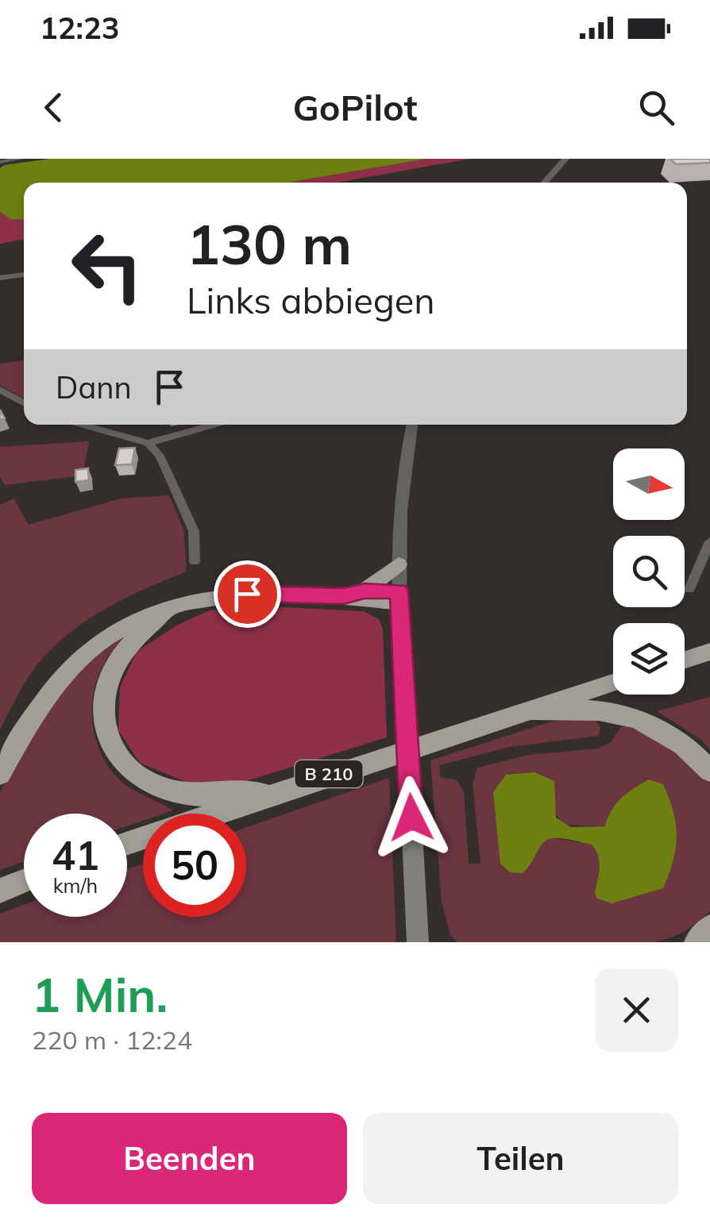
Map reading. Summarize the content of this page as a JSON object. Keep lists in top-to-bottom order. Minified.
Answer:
{"streets":{"highway":["B 210"]},"north":"right","page":{"status":"12:23","header":"GoPilot","turn":["130 m","Links abbiegen"],"then":"Dann","speed":"41 km/h","limit":"50","heading":["1 Min.","220 m · 12:24"],"buttons":["Beenden","Teilen"]}}
